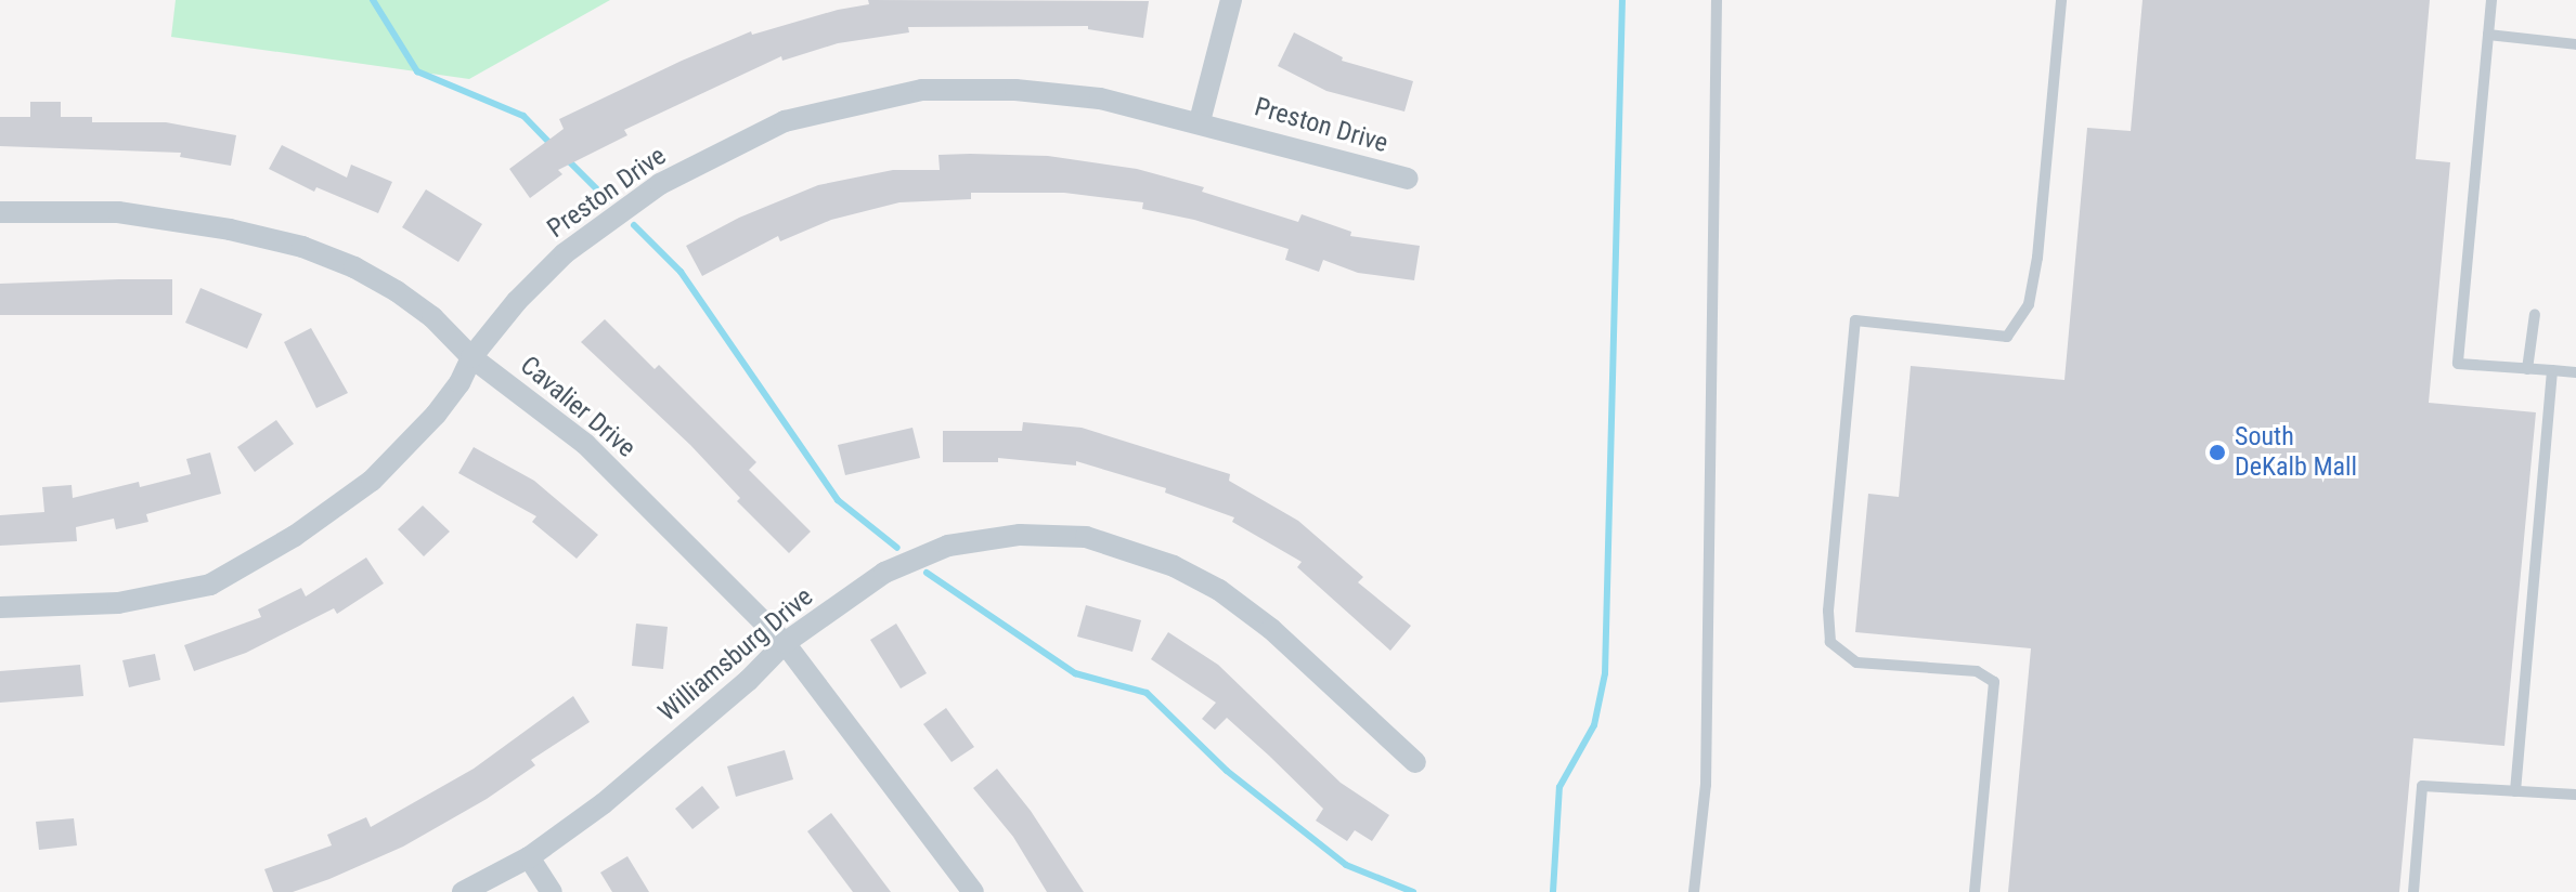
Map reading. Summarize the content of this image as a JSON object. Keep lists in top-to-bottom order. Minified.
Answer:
{"streets":{"street":["Preston Drive","Cavalier Drive","Williamsburg Drive"]},"crossings":[["Preston Drive","Cavalier Drive"],["Cavalier Drive","Williamsburg Drive"]],"places":["South DeKalb Mall"]}
